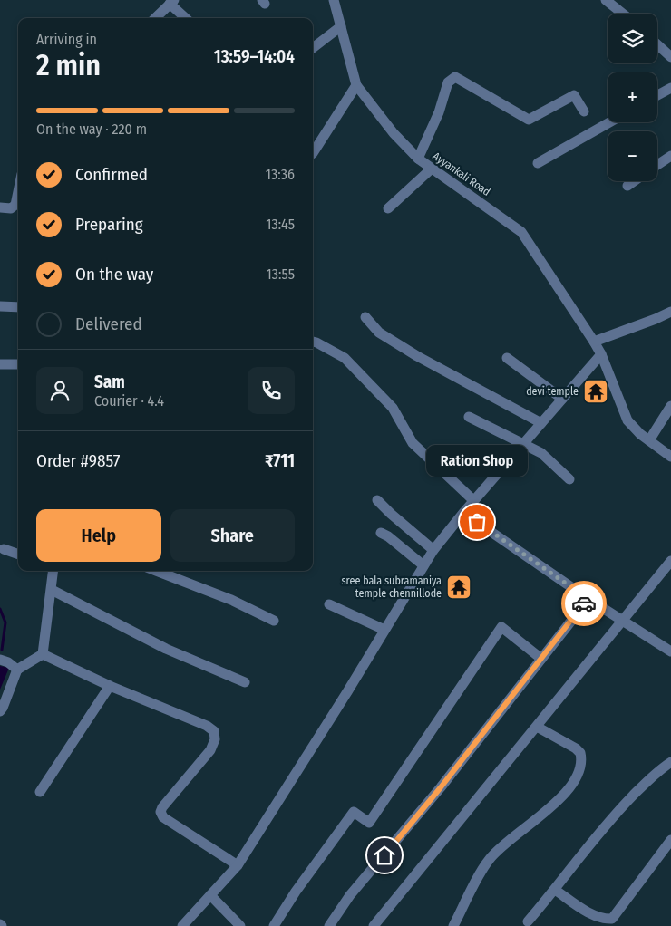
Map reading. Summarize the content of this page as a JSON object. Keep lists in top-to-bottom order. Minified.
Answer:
{"streets":{"street":["Ayyankali Road"]},"places":{"temple":["devi temple","sree bala subramaniya temple chennillode"],"other":["Ration Shop"]},"page":{"map_buttons":["+","−"],"heading":["2 min","Arriving in","13:59–14:04"],"panel":["Sam","Courier · 4.4","Order #9857","₹711"],"bar":"On the way · 220 m","list":[["Confirmed","13:36"],["Preparing","13:45"],["On the way","13:55"],"Delivered"],"bubble":"Ration Shop","buttons":["Help","Share"]}}
